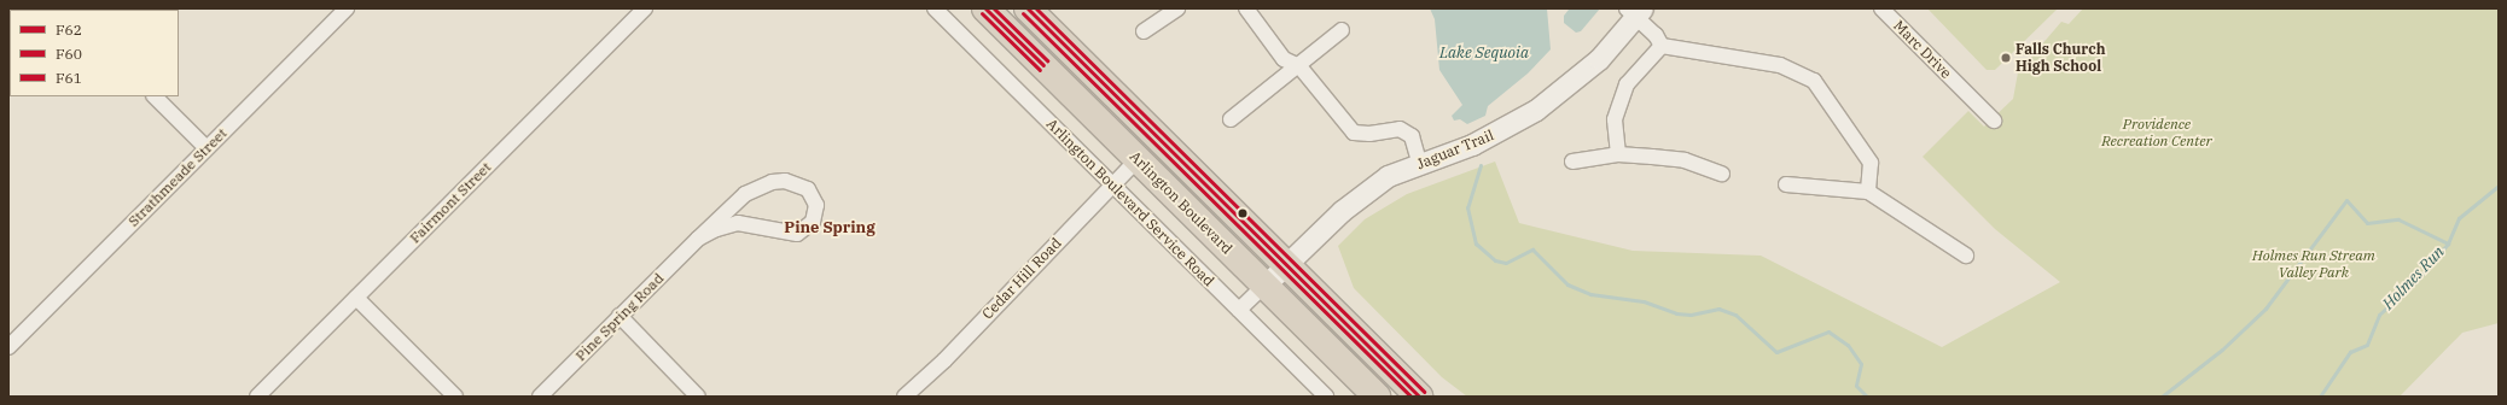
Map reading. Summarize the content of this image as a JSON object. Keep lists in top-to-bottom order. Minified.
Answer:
{"streets":{"highway":["Arlington Boulevard"],"street":["Marc Drive","Jaguar Trail","Strathmeade Street","Fairmont Street","Arlington Boulevard Service Road","Cedar Hill Road","Pine Spring Road"]},"crossings":[["Jaguar Trail","Arlington Boulevard"],["Arlington Boulevard Service Road","Cedar Hill Road"],["Arlington Boulevard","Cedar Hill Road"]],"districts":["Pine Spring"],"water":["Lake Sequoia","Holmes Run"],"parks":["Providence Recreation Center","Holmes Run Stream Valley Park"],"places":["Falls Church High School"],"lines":["transit line F62","transit line F61","transit line F60"],"legend":["F62","F60","F61"]}
